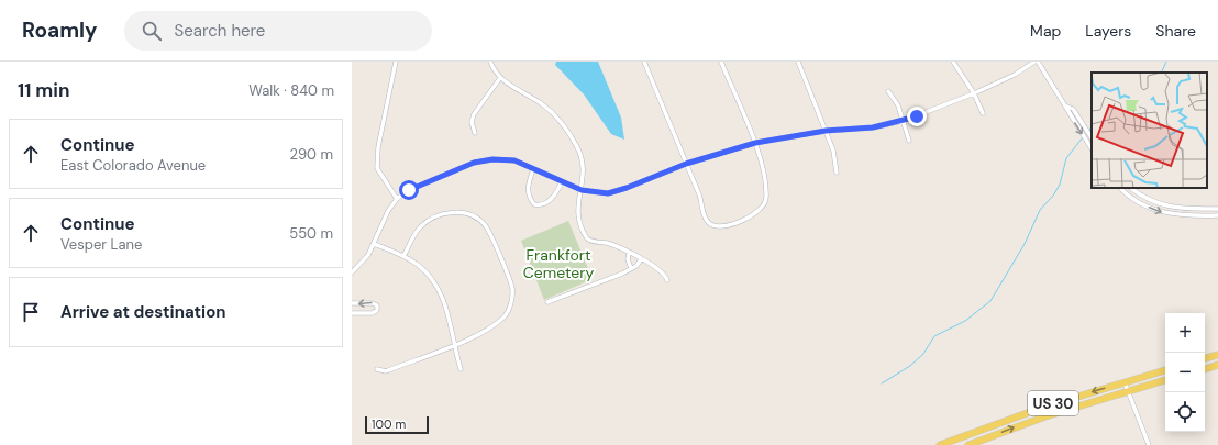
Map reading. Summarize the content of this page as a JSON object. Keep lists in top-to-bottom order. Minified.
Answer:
{"streets":{"main road":["US 30"]},"parks":["Frankfort Cemetery"],"scale_bar":"100 m","page":{"header":"Roamly","search":"Search here","nav":["Map","Layers","Share"],"heading":["11 min","Walk · 840 m"],"list":[["Continue","East Colorado Avenue","290 m"],["Continue","Vesper Lane","550 m"],"Arrive at destination"],"map_buttons":["+","−"],"scale":"100 m"}}
